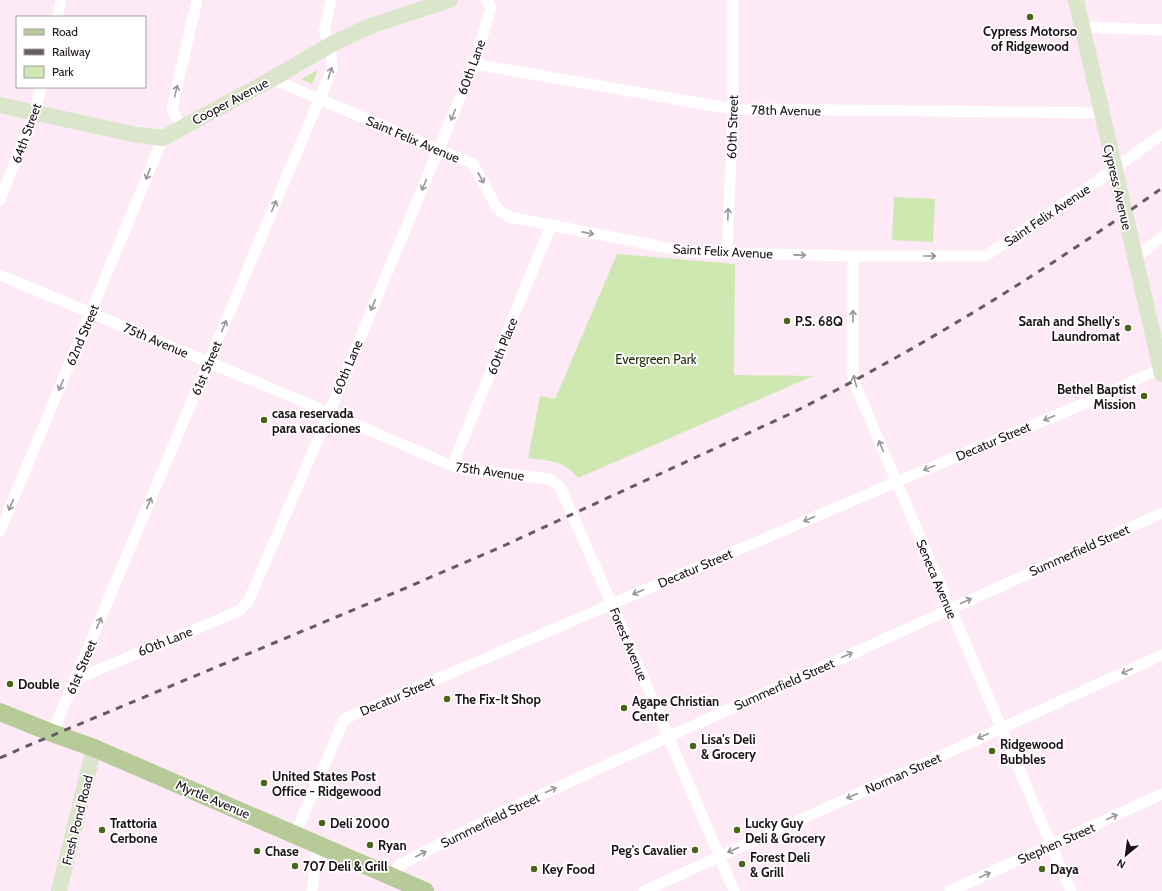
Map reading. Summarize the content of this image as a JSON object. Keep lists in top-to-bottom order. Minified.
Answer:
{"streets":{"main road":["Cooper Avenue","Cypress Avenue","Myrtle Avenue","Fresh Pond Road"],"street":["60th Lane","78th Avenue","60th Street","64th Street","Saint Felix Avenue","62nd Street","75th Avenue","60th Place","61st Street","Decatur Street","Summerfield Street","Seneca Avenue","Forest Avenue","Norman Street","Stephen Street"]},"crossings":[["60th Lane","78th Avenue"],["60th Lane","Saint Felix Avenue"],["60th Lane","75th Avenue"],["60th Lane","61st Street"],["Cooper Avenue","Saint Felix Avenue"],["Cooper Avenue","62nd Street"],["Cooper Avenue","61st Street"],["78th Avenue","60th Street"],["78th Avenue","Cypress Avenue"],["60th Street","Saint Felix Avenue"],["Saint Felix Avenue","Cypress Avenue"],["Saint Felix Avenue","60th Place"],["Saint Felix Avenue","61st Street"],["Saint Felix Avenue","Seneca Avenue"],["Cypress Avenue","Decatur Street"],["62nd Street","75th Avenue"],["75th Avenue","60th Place"],["75th Avenue","61st Street"],["75th Avenue","Forest Avenue"],["61st Street","Myrtle Avenue"],["Decatur Street","Seneca Avenue"],["Decatur Street","Forest Avenue"],["Decatur Street","Myrtle Avenue"],["Summerfield Street","Seneca Avenue"],["Summerfield Street","Forest Avenue"],["Summerfield Street","Myrtle Avenue"],["Seneca Avenue","Norman Street"],["Seneca Avenue","Stephen Street"],["Forest Avenue","Norman Street"],["Myrtle Avenue","Fresh Pond Road"]],"one_way":["60th Lane","60th Street","Saint Felix Avenue","62nd Street","61st Street","Decatur Street","Summerfield Street","Norman Street","Stephen Street"],"parks":["Evergreen Park"],"places":["Cypress Motorso of Ridgewood","P.S. 68Q","Sarah and Shelly's Laundromat","Bethel Baptist Mission","casa reservada para vacaciones","Double","The Fix-It Shop","Agape Christian Center","Lisa's Deli & Grocery","Ridgewood Bubbles","United States Post Office - Ridgewood","Deli 2000","Trattoria Cerbone","Lucky Guy Deli & Grocery","Ryan","Peg's Cavalier","Chase","Forest Deli & Grill","707 Deli & Grill","Key Food","Daya"],"legend":["Road","Railway","Park"],"north":"bottom left"}
